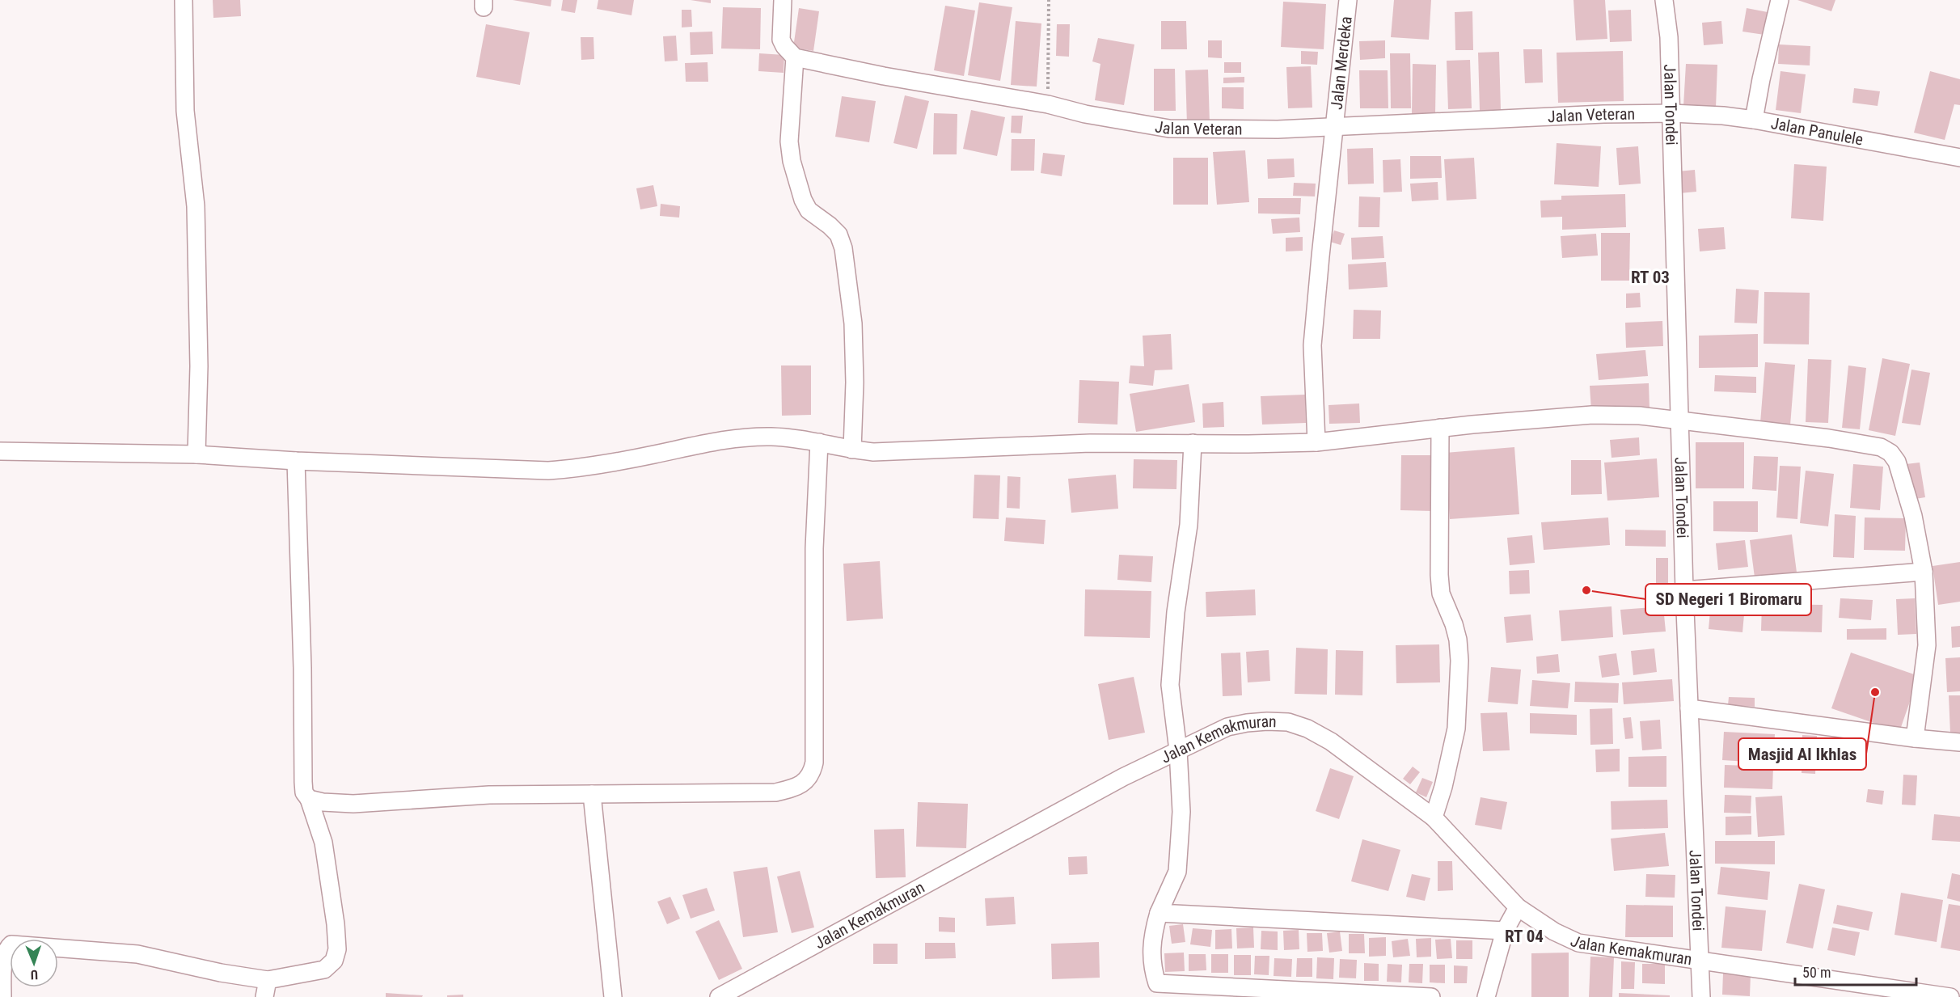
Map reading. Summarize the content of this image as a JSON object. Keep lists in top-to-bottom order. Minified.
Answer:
{"streets":{"street":["Jalan Merdeka","Jalan Tondei","Jalan Veteran","Jalan Panulele","Jalan Kemakmuran"]},"crossings":[["Jalan Merdeka","Jalan Veteran"],["Jalan Tondei","Jalan Veteran"],["Jalan Tondei","Jalan Panulele"],["Jalan Tondei","Jalan Kemakmuran"],["Jalan Veteran","Jalan Panulele"]],"districts":["RT 03","RT 04"],"places":["SD Negeri 1 Biromaru","Masjid Al Ikhlas"],"scale_bar":"50 m","north":"bottom"}
